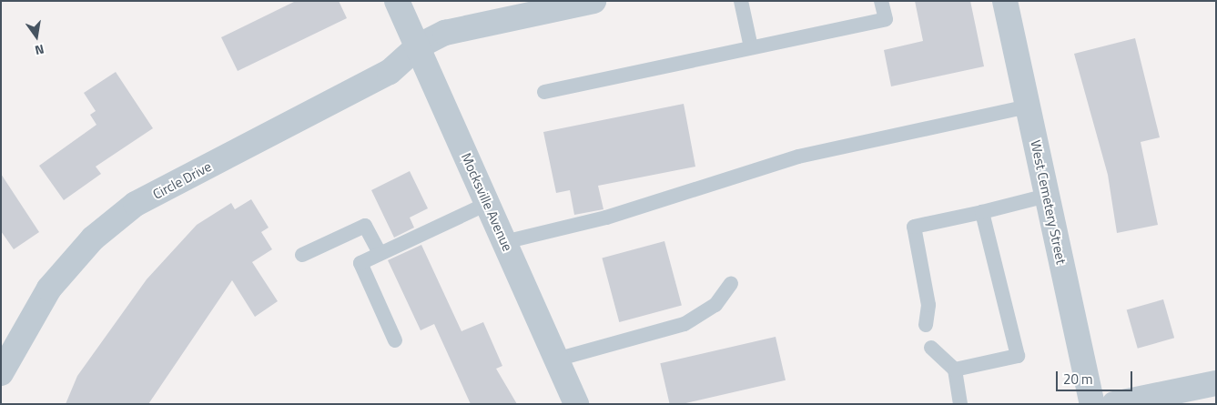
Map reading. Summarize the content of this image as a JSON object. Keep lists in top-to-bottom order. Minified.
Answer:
{"streets":{"street":["Circle Drive","Mocksville Avenue","West Cemetery Street"]},"crossings":[["Circle Drive","Mocksville Avenue"]],"scale_bar":"20 m","north":"bottom"}
